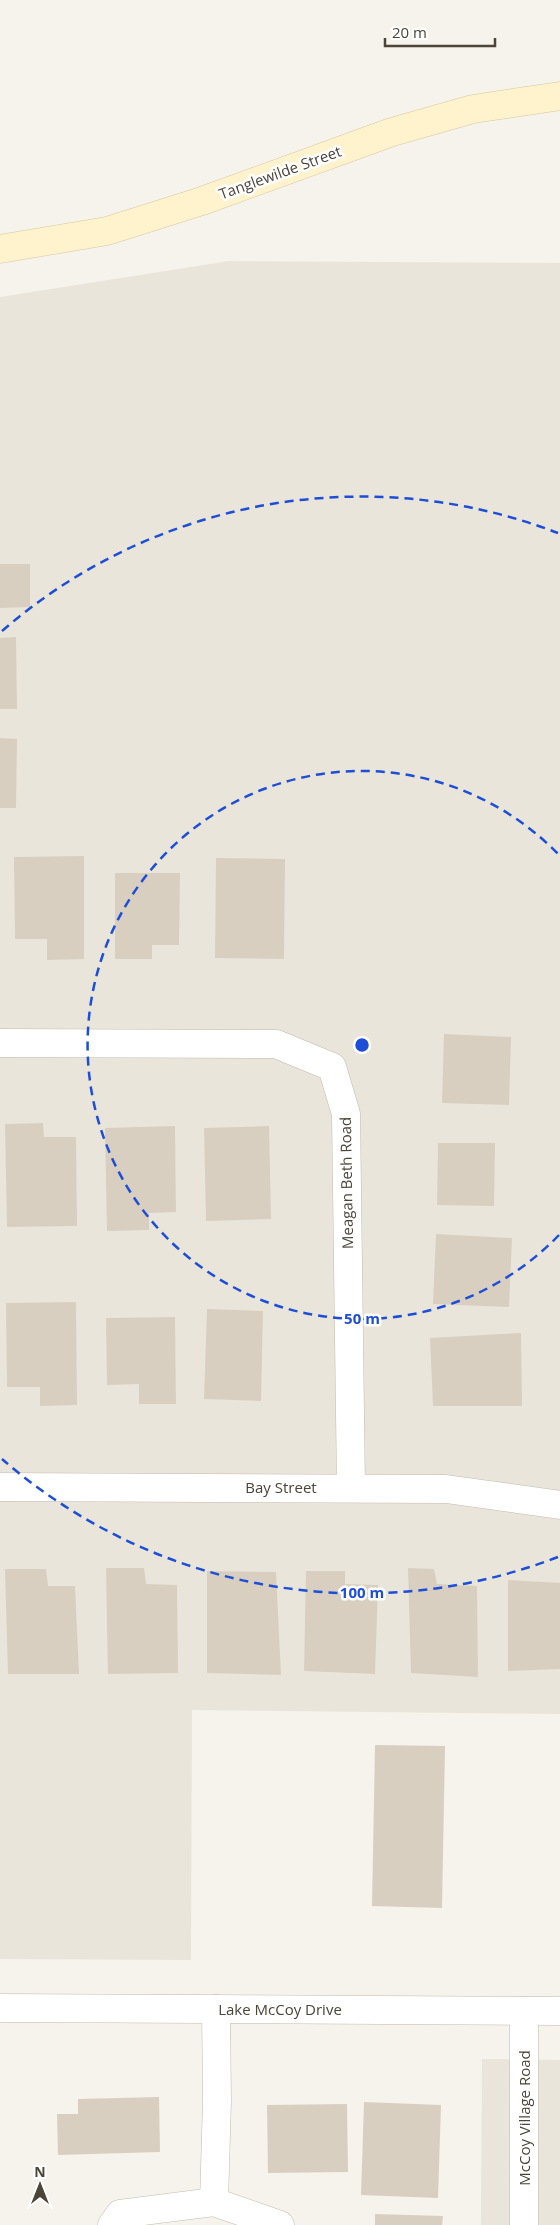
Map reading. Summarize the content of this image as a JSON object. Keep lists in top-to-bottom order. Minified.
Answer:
{"streets":{"street":["Tanglewilde Street","Meagan Beth Road","Bay Street","Lake McCoy Drive","McCoy Village Road"]},"crossings":[["Meagan Beth Road","Bay Street"],["Lake McCoy Drive","McCoy Village Road"]],"scale_bar":"20 m","north":"top","rings":["50 m","100 m"]}
